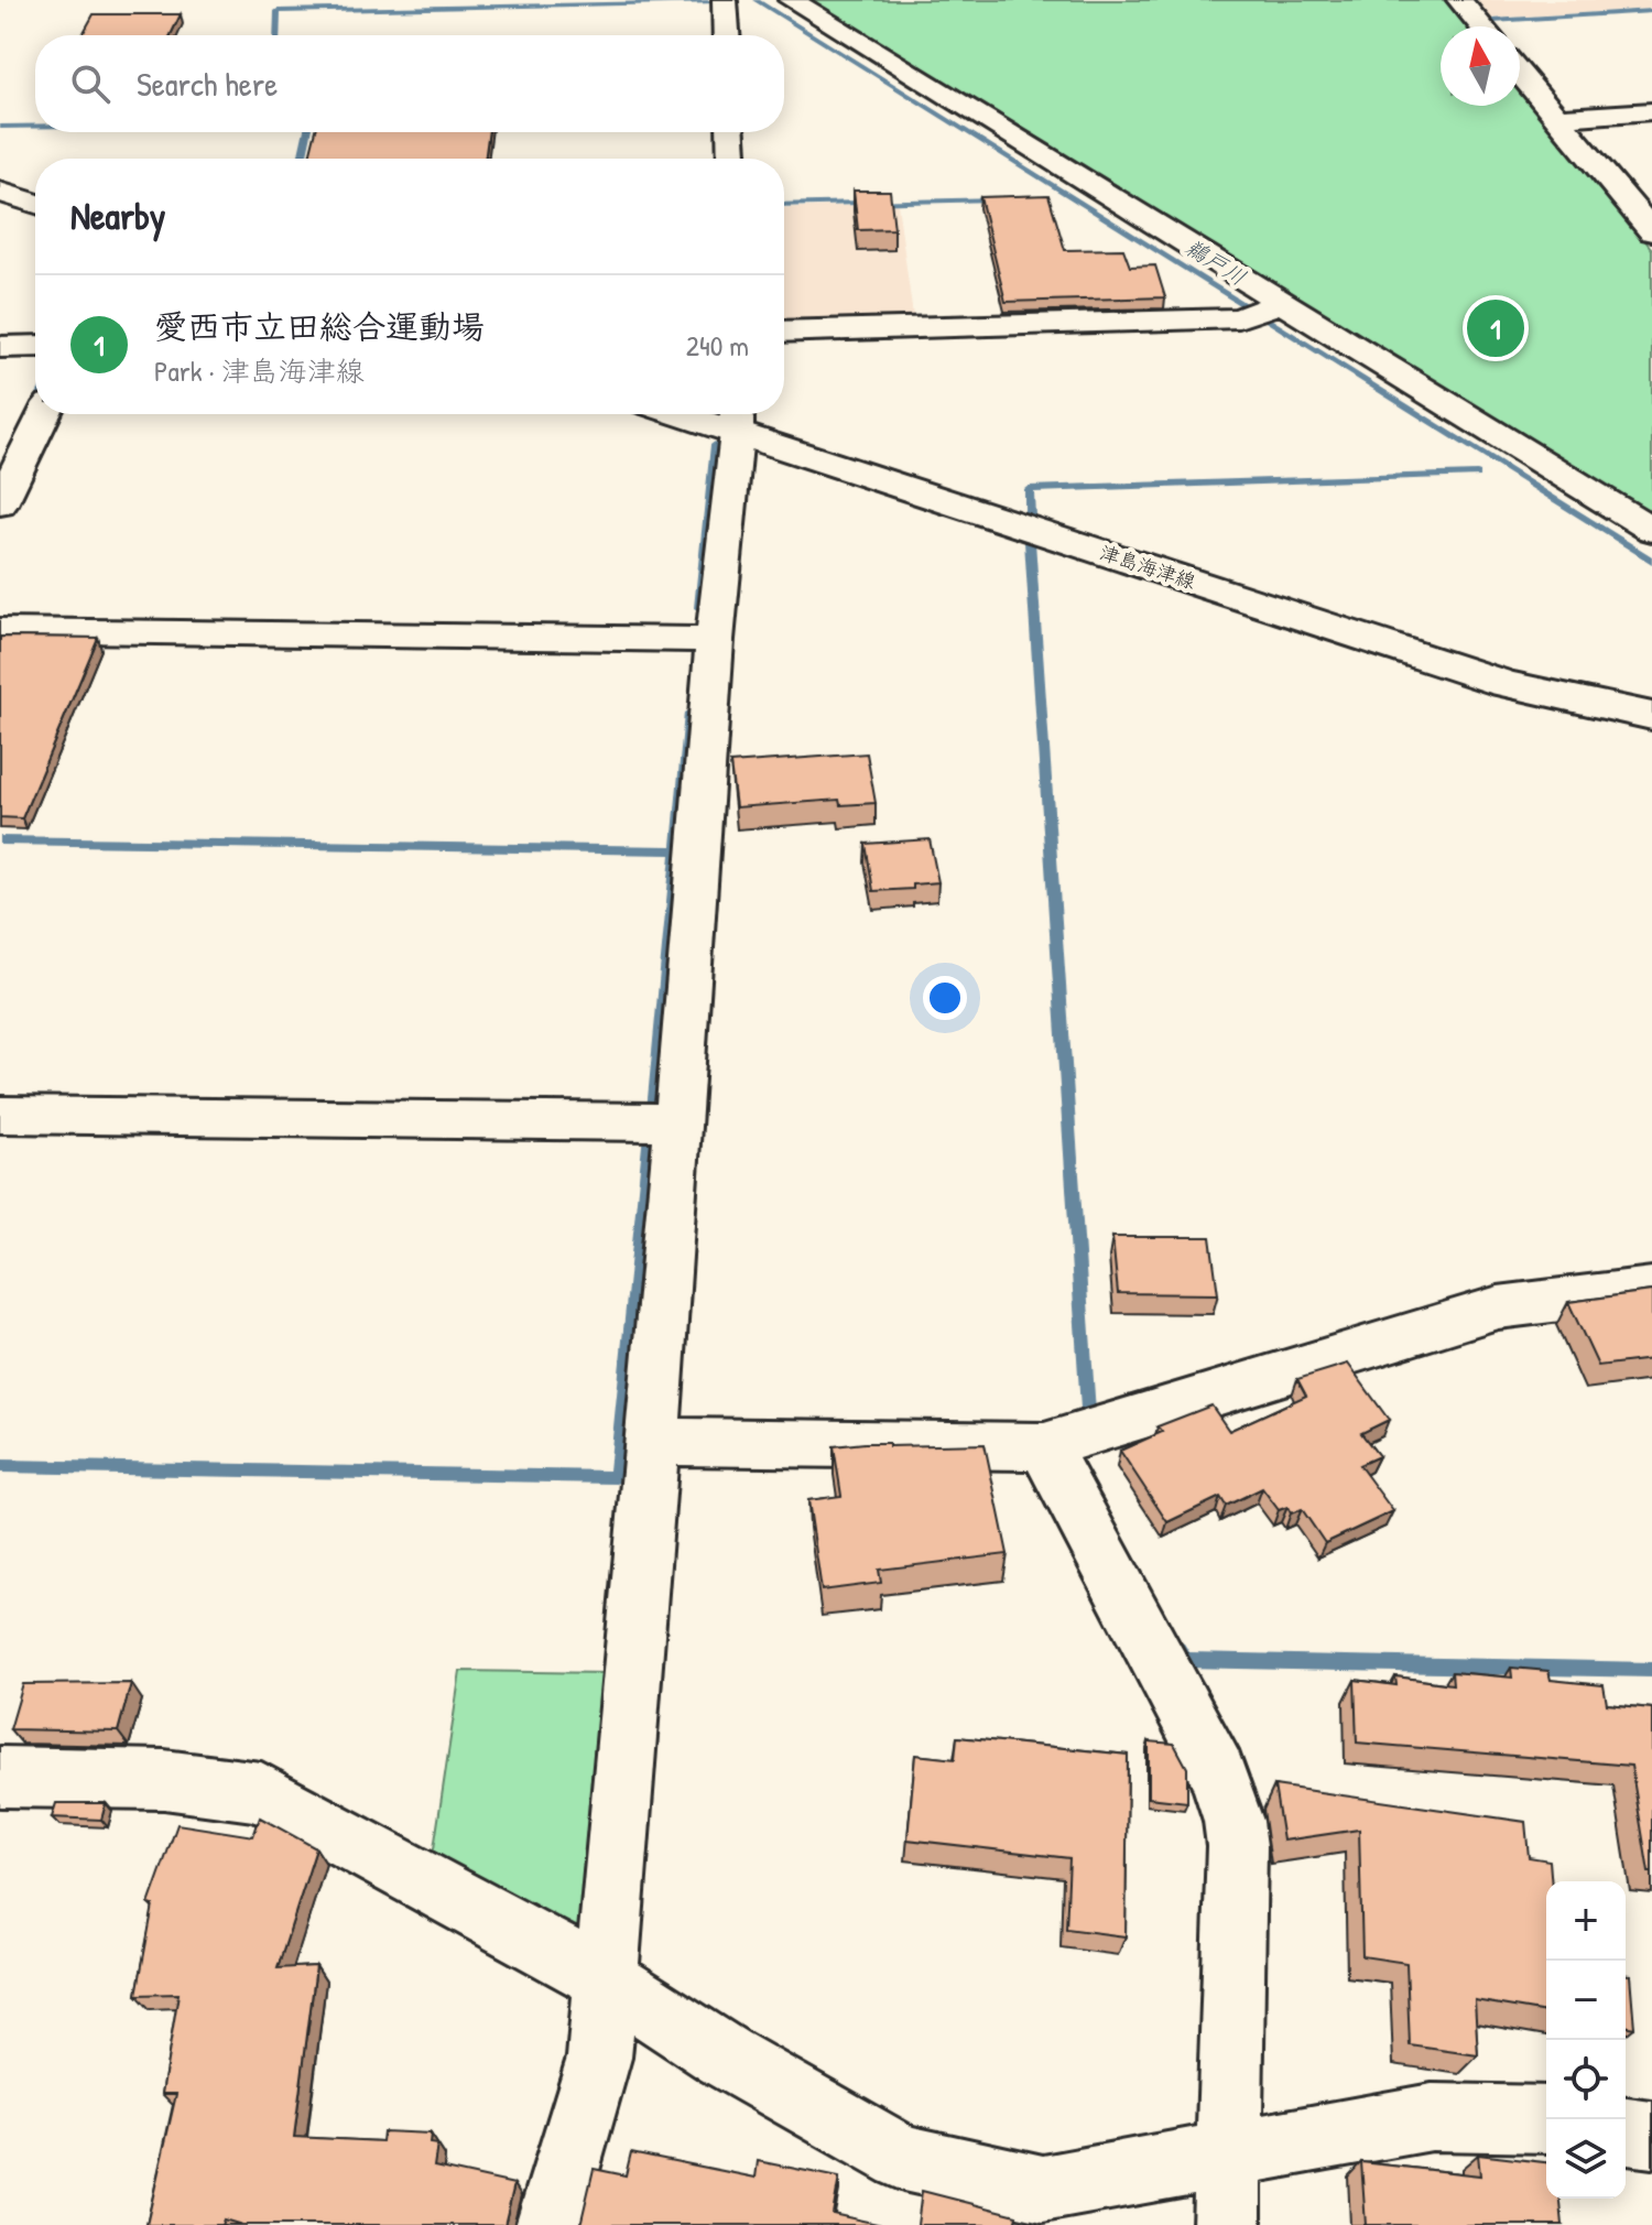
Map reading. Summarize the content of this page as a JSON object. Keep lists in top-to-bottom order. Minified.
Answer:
{"streets":{"main road":["津島海津線"]},"water":["鵜戸川"],"north":"top","page":{"search":"Search here","heading":"Nearby","list":[{"mark":"1","name":"愛西市立田総合運動場","note":"Park · 津島海津線","value":"240 m"}],"pins":"1","map_buttons":["+","−"]}}
